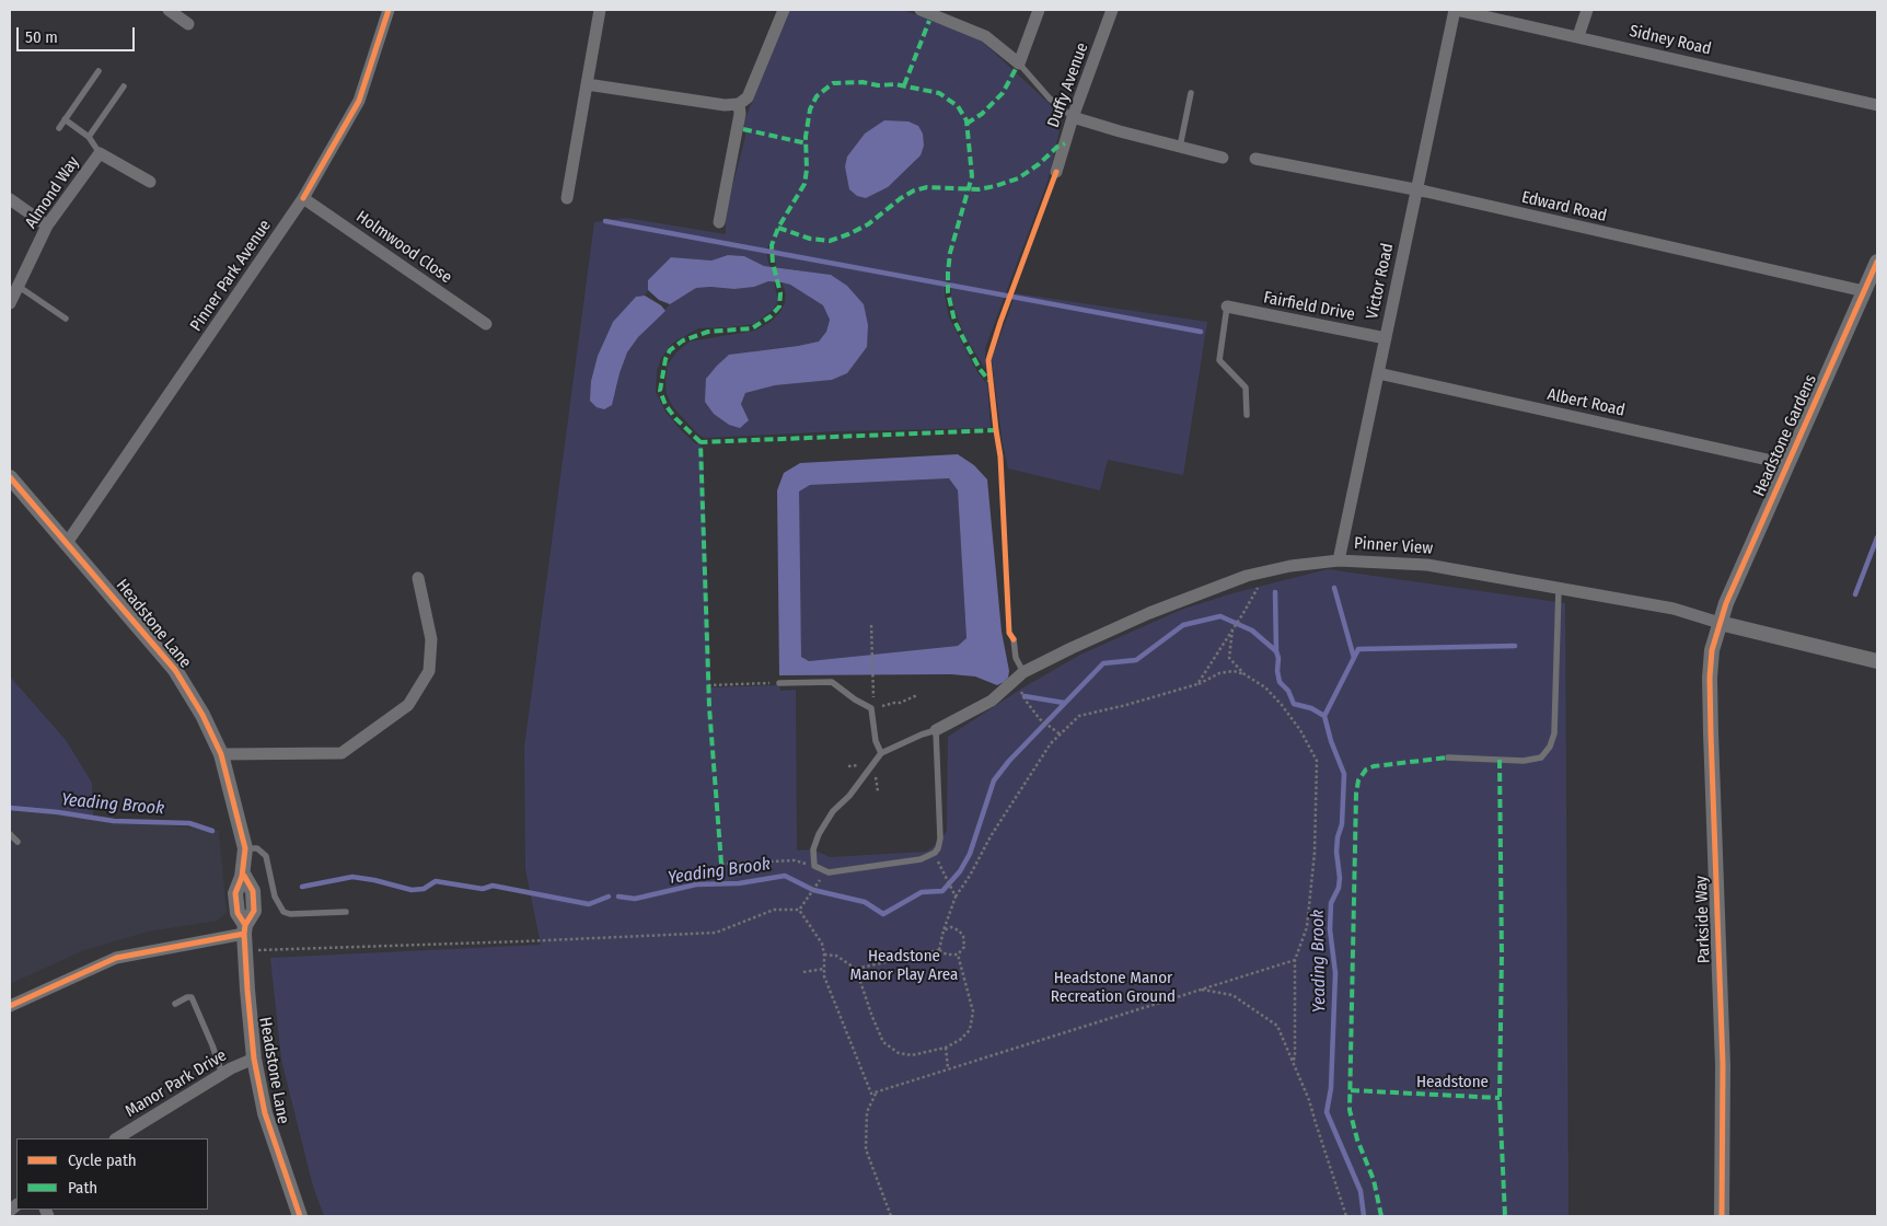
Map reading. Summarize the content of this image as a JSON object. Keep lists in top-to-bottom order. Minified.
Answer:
{"streets":{"street":["Sidney Road","Duffy Avenue","Almond Way","Edward Road","Holmwood Close","Pinner Park Avenue","Victor Road","Fairfield Drive","Albert Road","Headstone Gardens","Pinner View","Headstone Lane","Parkside Way","Manor Park Drive"]},"crossings":[["Sidney Road","Victor Road"],["Edward Road","Victor Road"],["Edward Road","Headstone Gardens"],["Holmwood Close","Pinner Park Avenue"],["Pinner Park Avenue","Headstone Lane"],["Victor Road","Fairfield Drive"],["Victor Road","Albert Road"],["Victor Road","Pinner View"],["Albert Road","Headstone Gardens"],["Headstone Gardens","Pinner View"],["Headstone Gardens","Parkside Way"],["Pinner View","Parkside Way"],["Headstone Lane","Manor Park Drive"]],"water":["Yeading Brook"],"parks":["Headstone Manor Play Area","Headstone Manor Recreation Ground","Headstone"],"legend":["Cycle path","Path"],"scale_bar":"50 m"}
